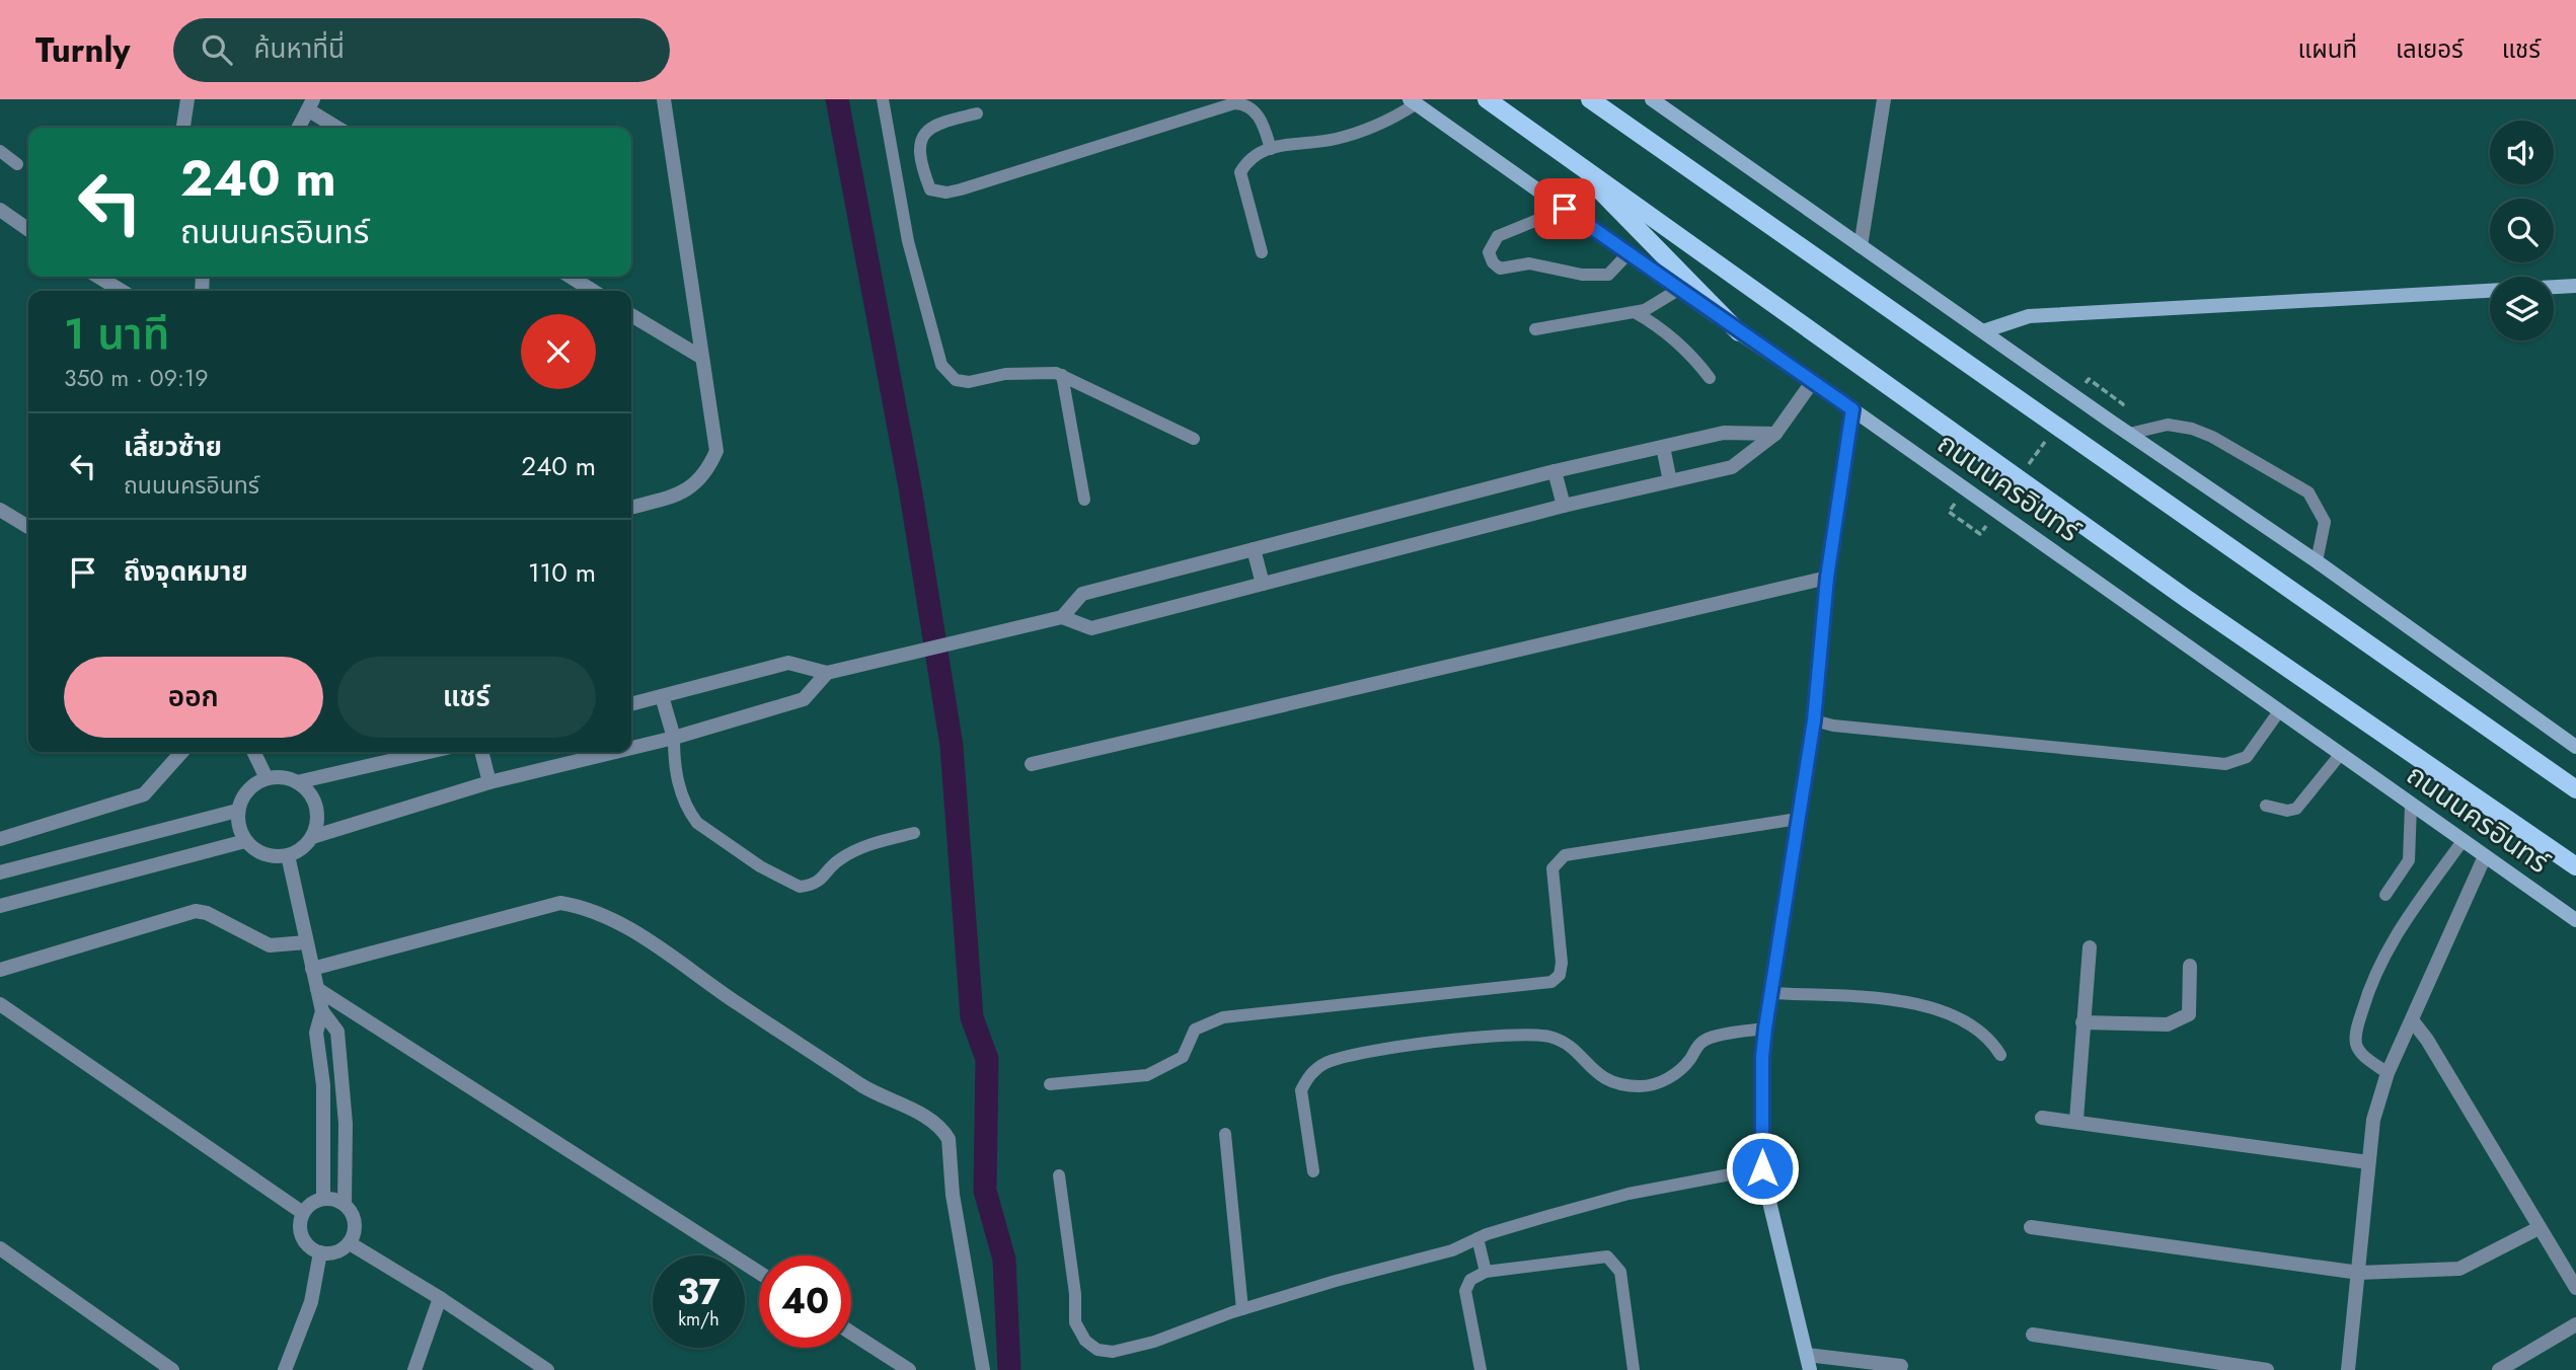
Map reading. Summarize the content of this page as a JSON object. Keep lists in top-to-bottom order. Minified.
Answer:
{"streets":{"main road":["ถนนนครอินทร์"]},"page":{"header":"Turnly","search":"ค้นหาที่นี่","nav":["แผนที่","เลเยอร์","แชร์"],"turn":["240 m","ถนนนครอินทร์"],"heading":["1 นาที","350 m · 09:19"],"list":[{"name":"เลี้ยวซ้าย","note":"ถนนนครอินทร์","value":"240 m"},{"name":"ถึงจุดหมาย","value":"110 m"}],"buttons":["ออก","แชร์"],"speed":"37 km/h","limit":"40"}}
